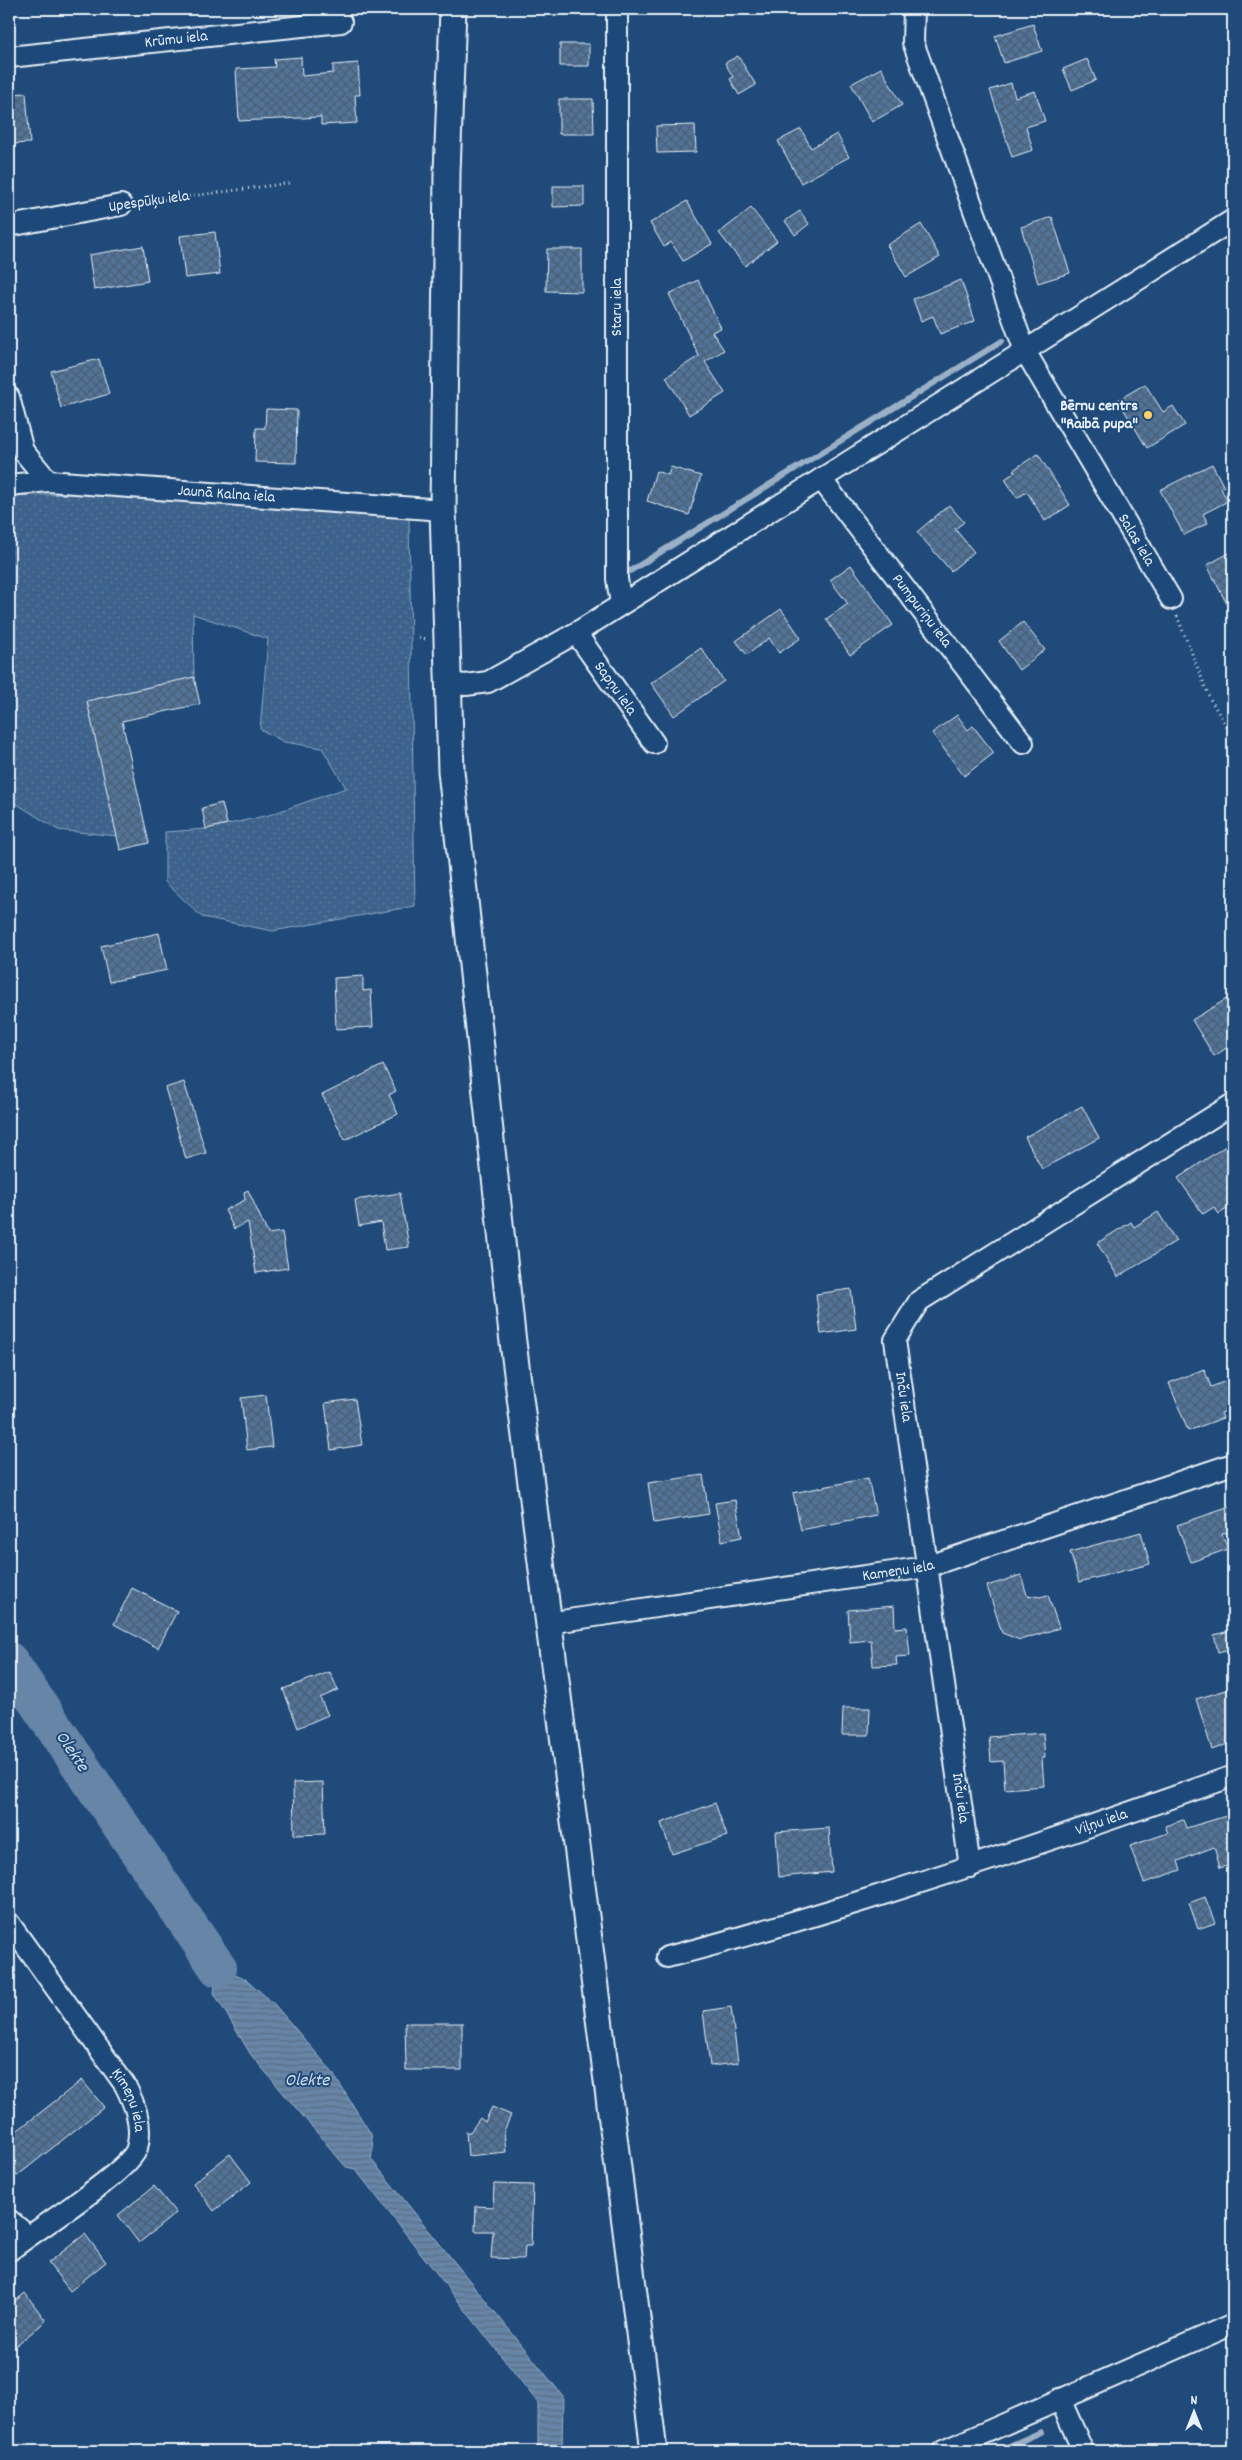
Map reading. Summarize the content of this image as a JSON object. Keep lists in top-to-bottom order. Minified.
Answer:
{"streets":{"street":["Krūmu iela","Upespūķu iela","Staru iela","Jaunā Kalna iela","Salas iela","Pumpuriņu iela","Sapņu iela","Inču iela","Kameņu iela","Viļņu iela","Ķimeņu iela"]},"crossings":[["Inču iela","Kameņu iela"],["Inču iela","Viļņu iela"]],"water":["Olekte"],"places":["Bērnu centrs \"Raibā pupa\""],"north":"top"}
